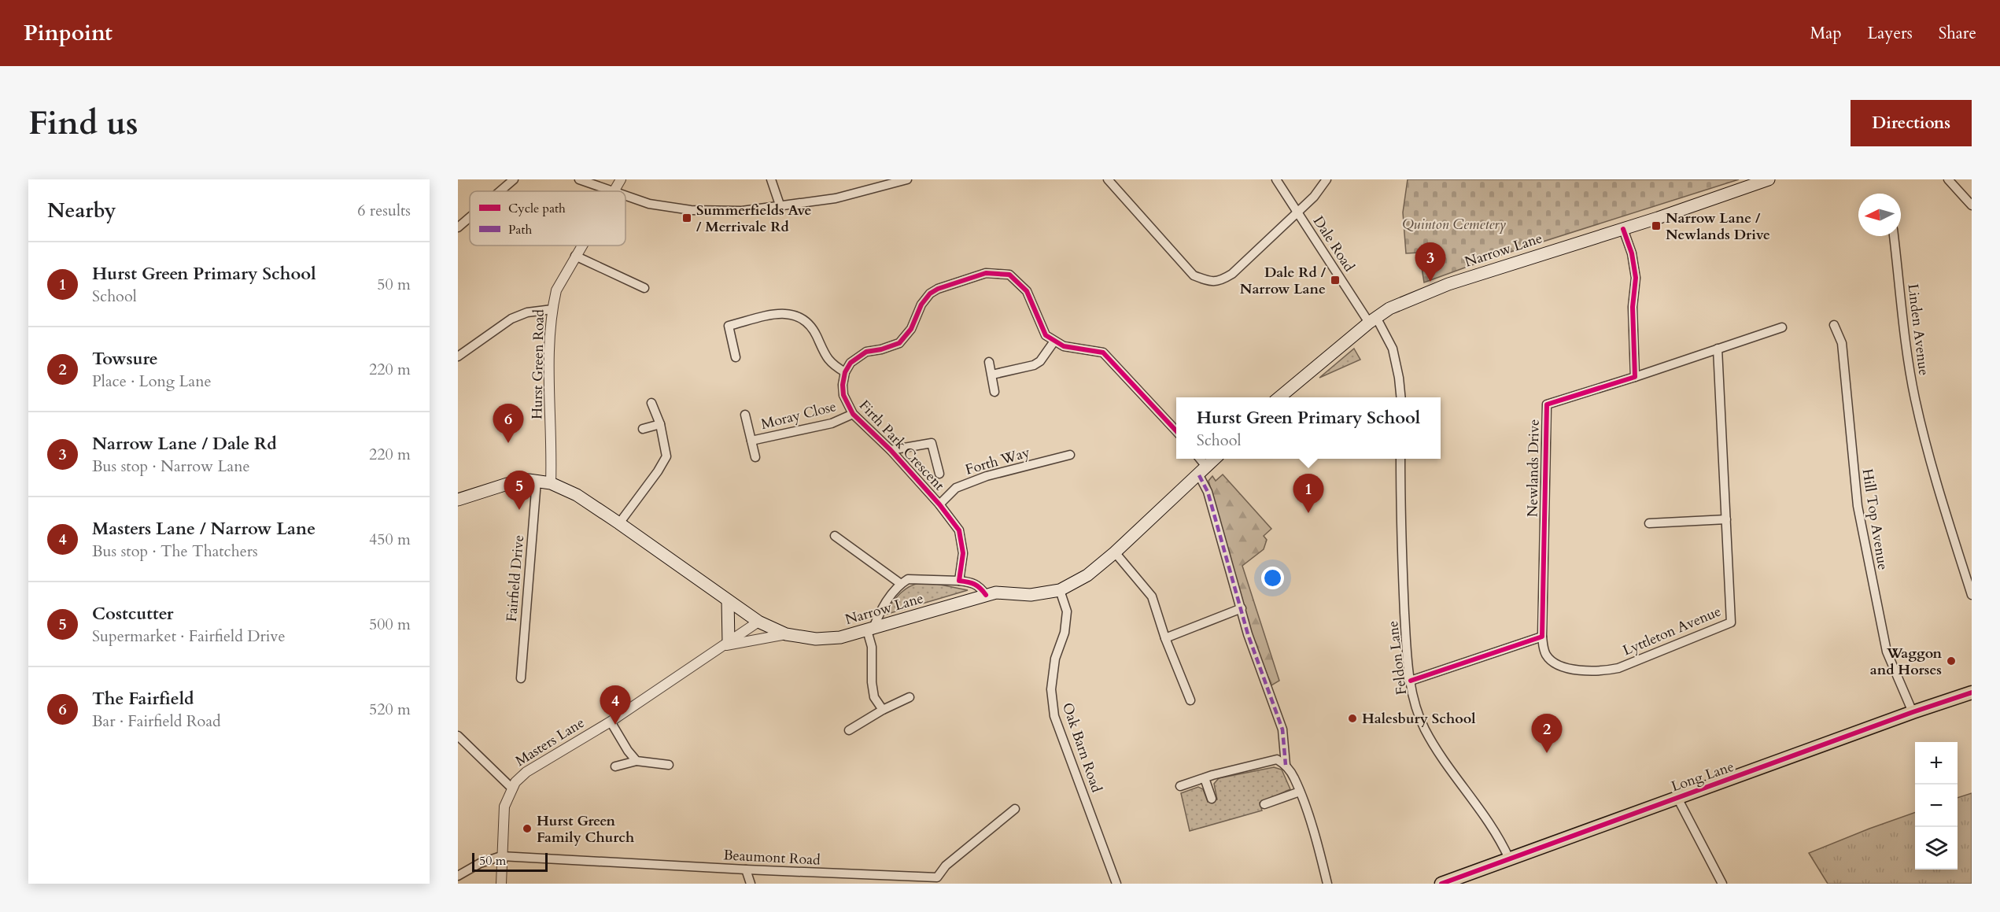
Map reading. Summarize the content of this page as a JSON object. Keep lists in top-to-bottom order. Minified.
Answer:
{"streets":{"main road":["Narrow Lane","Long Lane"],"street":["Dale Road","Linden Avenue","Hurst Green Road","Moray Close","Firth Park Crescent","Forth Way","Newlands Drive","Hill Top Avenue","Fairfield Drive","Lyttleton Avenue","Feldon Lane","Masters Lane","Oak Barn Road","Beaumont Road"]},"crossings":[["Dale Road","Narrow Lane"],["Narrow Lane","Hurst Green Road"],["Narrow Lane","Fairfield Drive"],["Narrow Lane","Masters Lane"],["Narrow Lane","Oak Barn Road"],["Moray Close","Firth Park Crescent"],["Firth Park Crescent","Forth Way"],["Newlands Drive","Lyttleton Avenue"],["Hill Top Avenue","Long Lane"],["Feldon Lane","Long Lane"],["Masters Lane","Beaumont Road"]],"parks":["Quinton Cemetery"],"places":{"transit":["Summerfields Ave / Merrivale Rd","Narrow Lane / Newlands Drive","Dale Rd / Narrow Lane"],"other":["Waggon and Horses","Halesbury School","Hurst Green Family Church"]},"legend":["Cycle path","Path"],"scale_bar":"50 m","north":"left","page":{"header":"Pinpoint","nav":["Map","Layers","Share"],"buttons":"Directions","title":"Find us","heading":["Nearby","6 results"],"list":[{"mark":"1","name":"Hurst Green Primary School","note":"School","value":"50 m"},{"mark":"2","name":"Towsure","note":"Place · Long Lane","value":"220 m"},{"mark":"3","name":"Narrow Lane / Dale Rd","note":"Bus stop · Narrow Lane","value":"220 m"},{"mark":"4","name":"Masters Lane / Narrow Lane","note":"Bus stop · The Thatchers","value":"450 m"},{"mark":"5","name":"Costcutter","note":"Supermarket · Fairfield Drive","value":"500 m"},{"mark":"6","name":"The Fairfield","note":"Bar · Fairfield Road","value":"520 m"}],"pins":["3","6","5","1","4","2"],"popup":["Hurst Green Primary School","School"],"map_buttons":["+","−"],"scale":"50 m"}}
